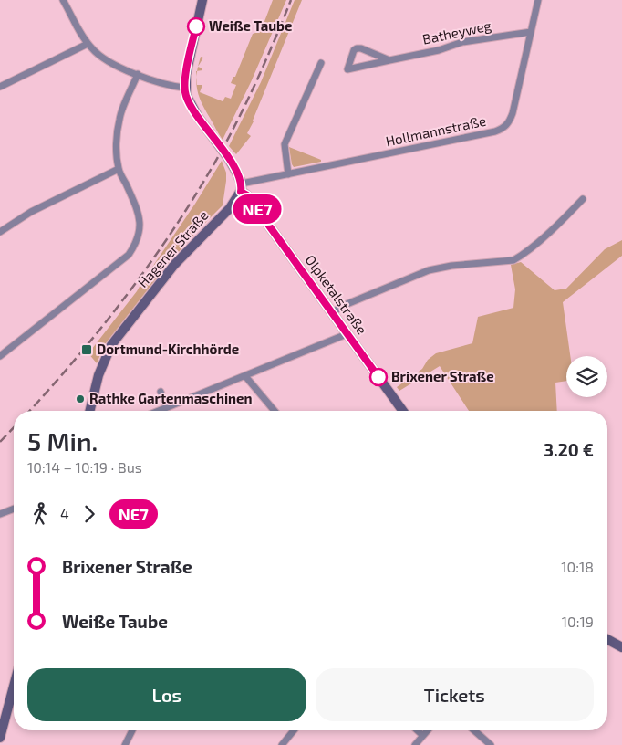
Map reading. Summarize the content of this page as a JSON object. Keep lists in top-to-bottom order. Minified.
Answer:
{"streets":{"main road":["Hagener Straße","Olpketalstraße"],"street":["Batheyweg","Hollmannstraße"]},"crossings":[["Batheyweg","Hollmannstraße"],["Hollmannstraße","Hagener Straße"],["Hollmannstraße","Olpketalstraße"],["Hagener Straße","Olpketalstraße"]],"places":{"other":["Weiße Taube","Brixener Straße","Rathke Gartenmaschinen"],"transit":["Dortmund-Kirchhörde"]},"lines":["bus line NE7"],"page":{"on_map":"NE7","heading":["5 Min.","10:14 – 10:19 · Bus","3.20 €"],"legs":["4","NE7"],"list":[{"name":"Brixener Straße","value":"10:18"},{"name":"Weiße Taube","value":"10:19"}],"buttons":["Los","Tickets"]}}
